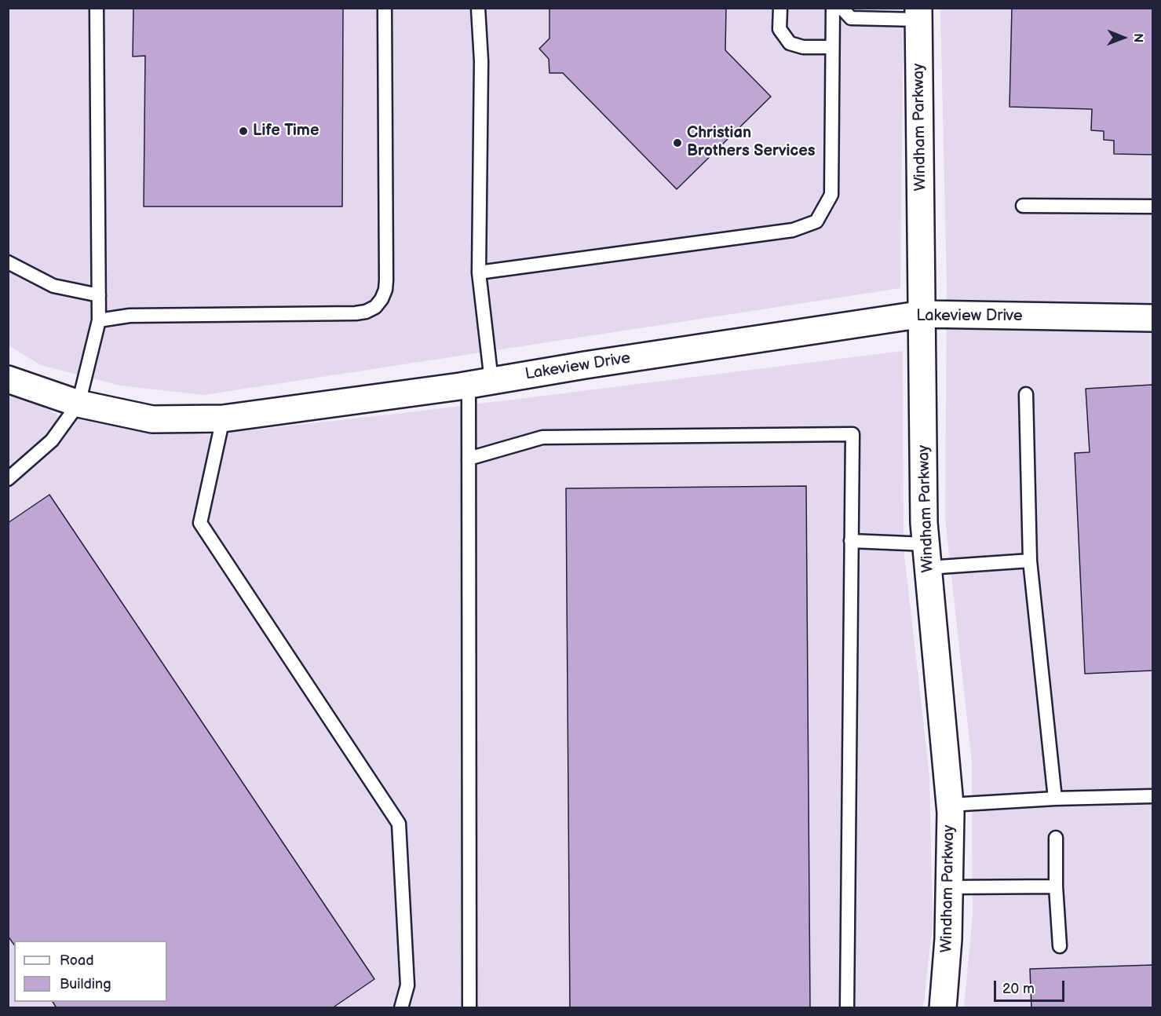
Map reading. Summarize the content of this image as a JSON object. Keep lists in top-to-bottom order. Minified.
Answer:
{"streets":{"street":["Windham Parkway","Lakeview Drive"]},"crossings":[["Windham Parkway","Lakeview Drive"]],"places":["Life Time","Christian Brothers Services"],"legend":["Road","Building"],"scale_bar":"20 m","north":"right"}
